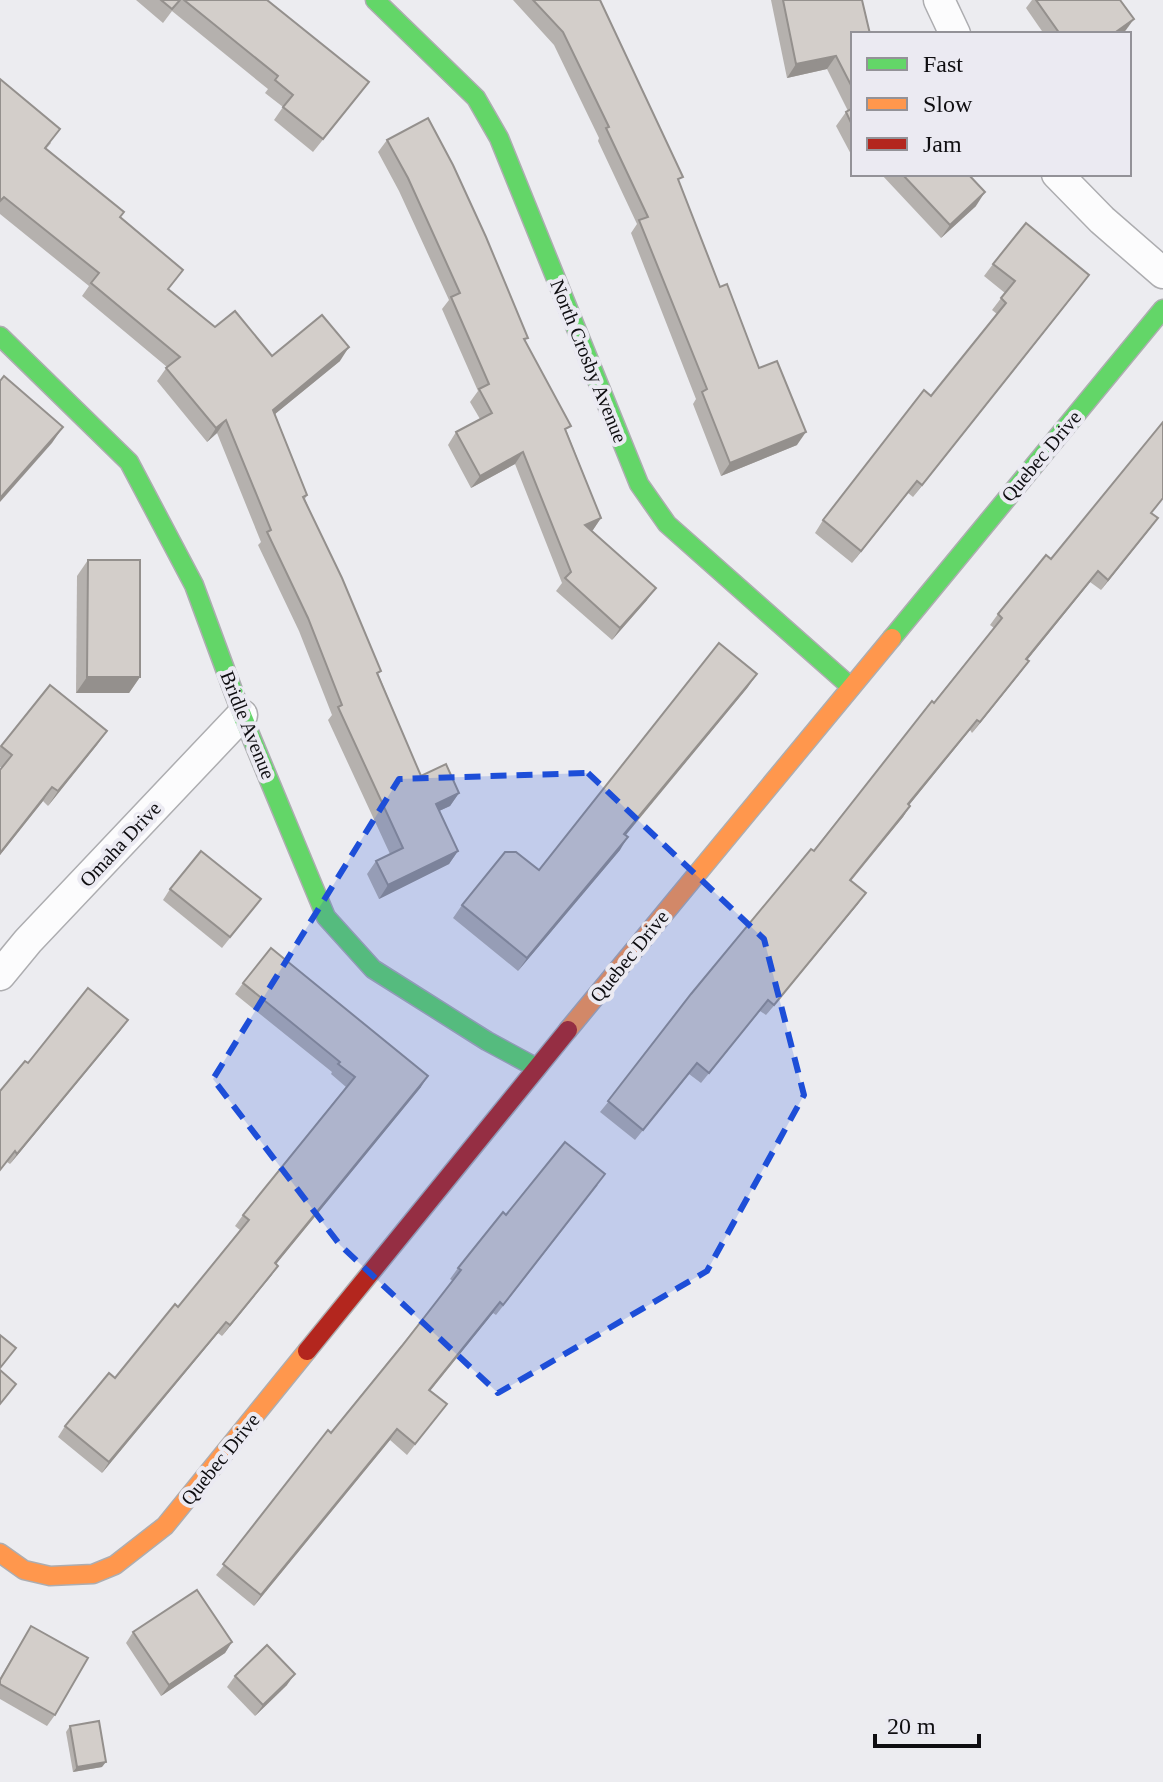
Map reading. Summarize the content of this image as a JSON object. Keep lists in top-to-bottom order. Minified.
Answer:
{"streets":{"street":["North Crosby Avenue","Quebec Drive","Bridle Avenue","Omaha Drive"]},"crossings":[["North Crosby Avenue","Quebec Drive"],["Quebec Drive","Bridle Avenue"],["Bridle Avenue","Omaha Drive"]],"legend":["Fast","Slow","Jam"],"scale_bar":"20 m"}
